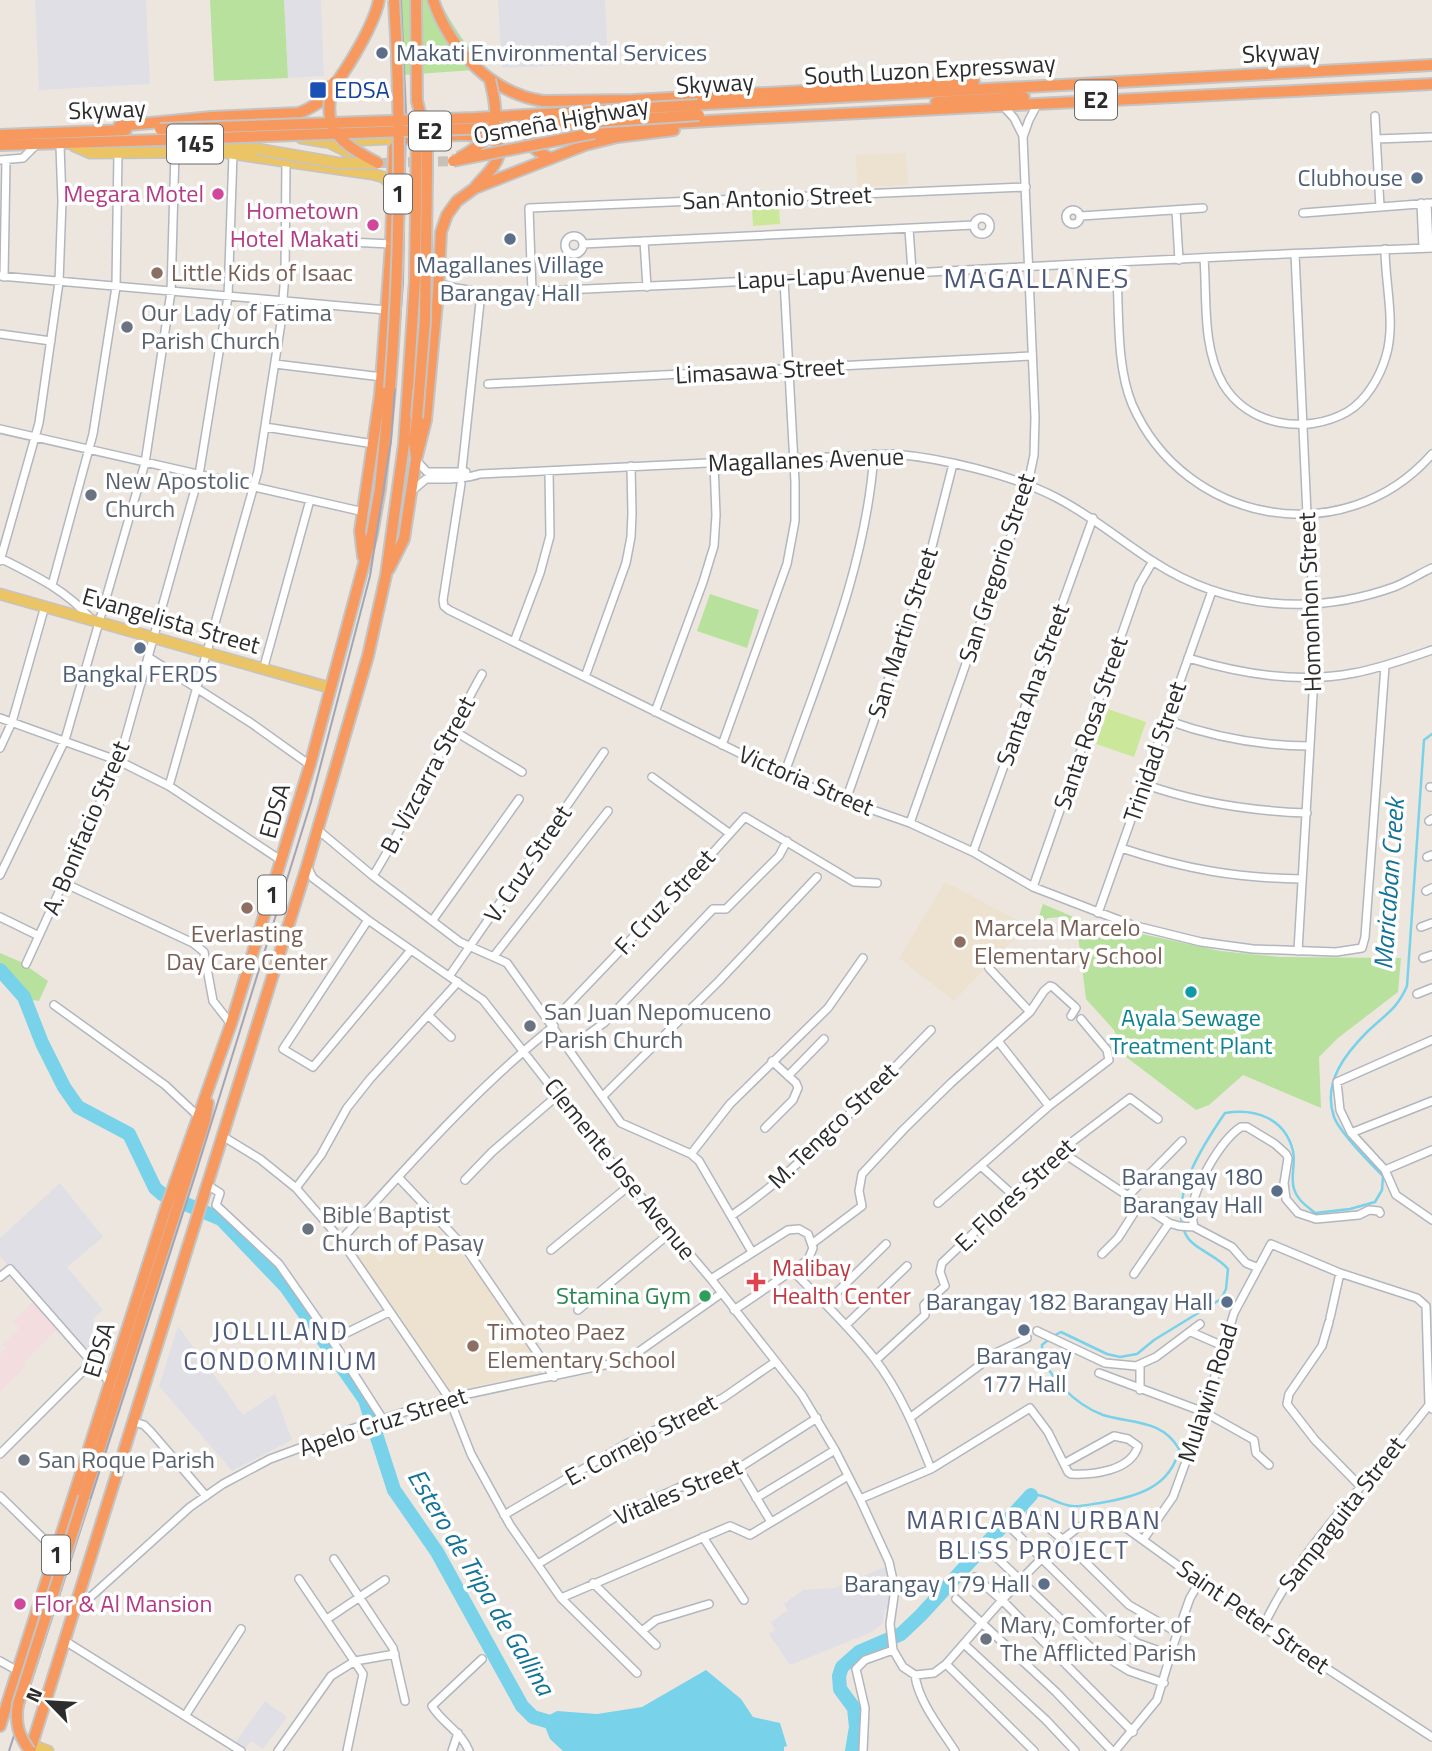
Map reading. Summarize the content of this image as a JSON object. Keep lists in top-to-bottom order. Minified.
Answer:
{"streets":{"highway":["Skyway","South Luzon Expressway","E2","Osmeña Highway","1","EDSA"],"main road":["145","Evangelista Street"],"street":["San Antonio Street","Lapu-Lapu Avenue","Limasawa Street","Magallanes Avenue","San Gregorio Street","Homonhon Street","San Martin Street","Santa Ana Street","Santa Rosa Street","Trinidad Street","B. Vizcarra Street","Victoria Street","A. Bonifacio Street","V. Cruz Street","F. Cruz Street","M. Tengco Street","Clemente Jose Avenue","E. Flores Street","Mulawin Road","Apelo Cruz Street","E. Cornejo Street","Vitales Street","Sampaguita Street","Saint Peter Street"]},"crossings":[["Skyway","South Luzon Expressway"],["Skyway","Osmeña Highway"],["Skyway","145"],["South Luzon Expressway","Osmeña Highway"],["South Luzon Expressway","San Gregorio Street"],["E2","145"],["1","Lapu-Lapu Avenue"],["1","Magallanes Avenue"],["1","EDSA"],["San Antonio Street","Lapu-Lapu Avenue"],["San Antonio Street","San Gregorio Street"],["Lapu-Lapu Avenue","San Gregorio Street"],["Lapu-Lapu Avenue","Homonhon Street"],["Lapu-Lapu Avenue","Victoria Street"],["Limasawa Street","San Gregorio Street"],["Magallanes Avenue","San Gregorio Street"],["Magallanes Avenue","Homonhon Street"],["Magallanes Avenue","San Martin Street"],["Magallanes Avenue","Santa Ana Street"],["Magallanes Avenue","Santa Rosa Street"],["Magallanes Avenue","Trinidad Street"],["Magallanes Avenue","Victoria Street"],["Magallanes Avenue","EDSA"],["San Gregorio Street","Victoria Street"],["Homonhon Street","Victoria Street"],["Evangelista Street","EDSA"],["Evangelista Street","A. Bonifacio Street"],["San Martin Street","Victoria Street"],["Santa Ana Street","Victoria Street"],["Santa Rosa Street","Victoria Street"],["Trinidad Street","Victoria Street"],["EDSA","Clemente Jose Avenue"],["EDSA","Apelo Cruz Street"],["V. Cruz Street","Clemente Jose Avenue"],["F. Cruz Street","Clemente Jose Avenue"],["Clemente Jose Avenue","Apelo Cruz Street"],["Clemente Jose Avenue","E. Cornejo Street"],["Clemente Jose Avenue","Vitales Street"],["Mulawin Road","Saint Peter Street"],["Sampaguita Street","Saint Peter Street"]],"districts":["MAGALLANES","JOLLILAND CONDOMINIUM","MARICABAN URBAN BLISS PROJECT"],"water":["Maricaban Creek","Estero de Tripa de Gallina"],"places":{"other":["Makati Environmental Services","Clubhouse","Megara Motel","Hometown Hotel Makati","Magallanes Village Barangay Hall","Little Kids of Isaac","Our Lady of Fatima Parish Church","New Apostolic Church","Bangkal FERDS","Everlasting Day Care Center","Marcela Marcelo Elementary School","Ayala Sewage Treatment Plant","San Juan Nepomuceno Parish Church","Barangay 180 Barangay Hall","Bible Baptist Church of Pasay","Stamina Gym","Barangay 182 Barangay Hall","Barangay 177 Hall","Timoteo Paez Elementary School","San Roque Parish","Barangay 179 Hall","Flor & Al Mansion","Mary, Comforter of The Afflicted Parish"],"transit":["EDSA"],"health":["Malibay Health Center"]},"north":"top left"}
